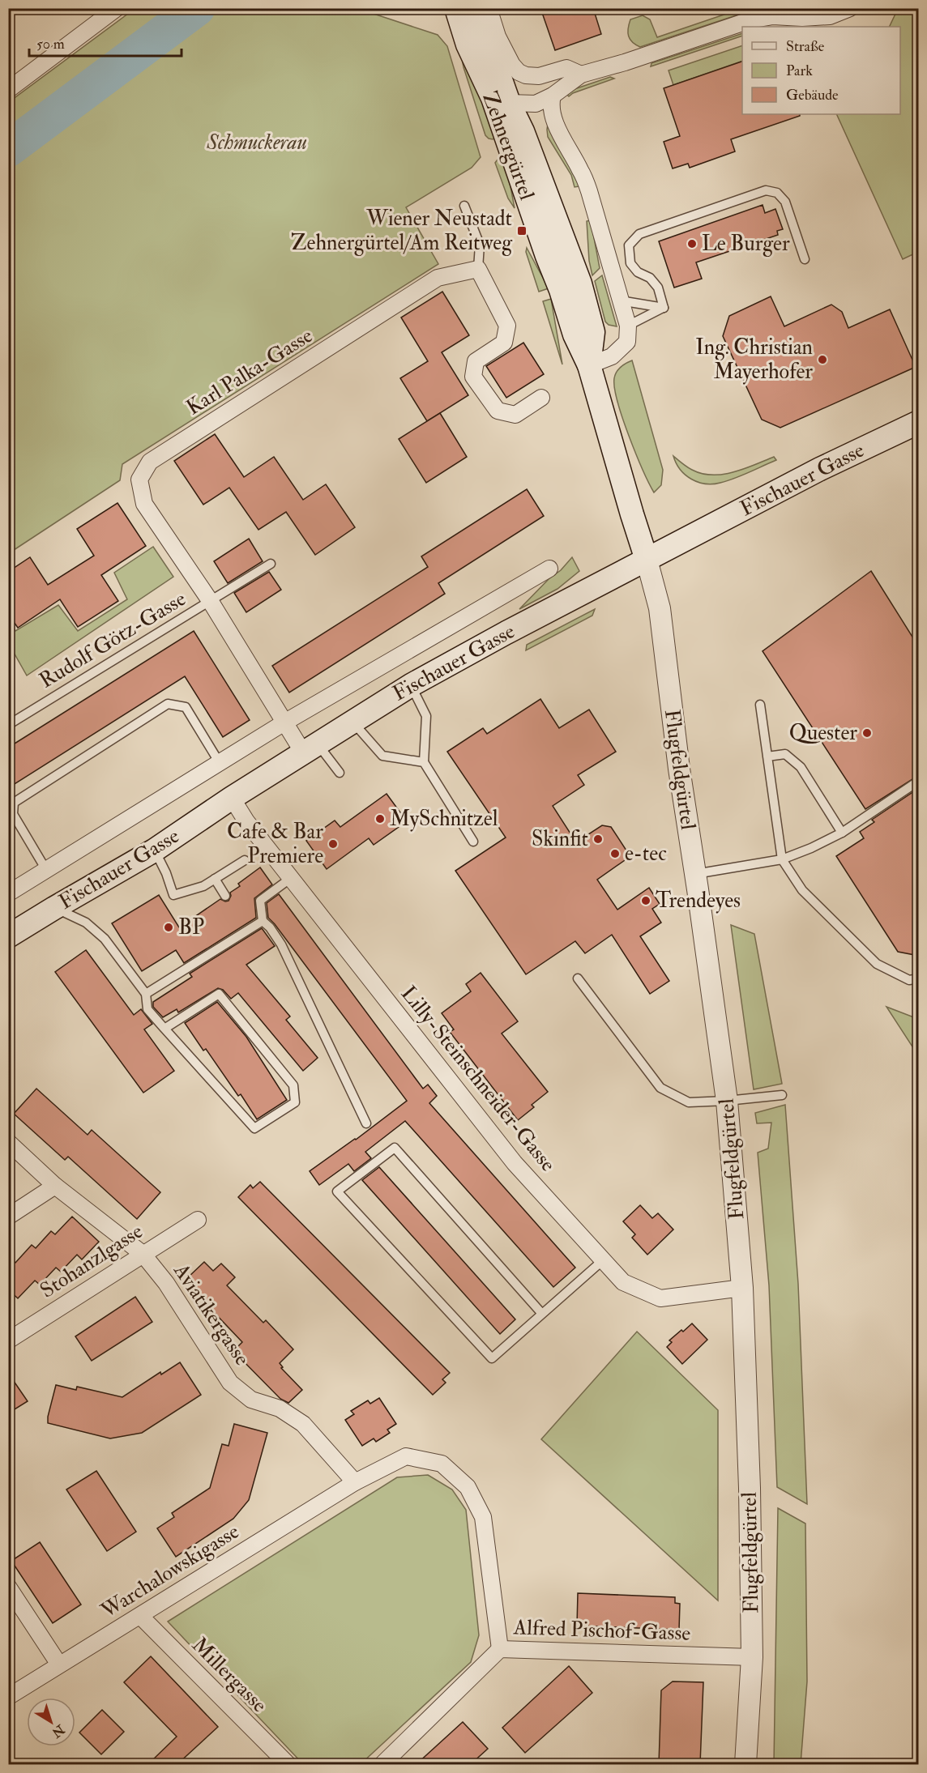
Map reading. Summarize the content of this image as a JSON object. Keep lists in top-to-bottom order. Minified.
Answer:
{"streets":{"main road":["Zehnergürtel","Fischauer Gasse"],"street":["Karl Palka-Gasse","Flugfeldgürtel","Lilly-Steinschneider-Gasse","Stohanzlgasse","Aviatikergasse","Warchalowskigasse","Alfred Pischof-Gasse","Millergasse"],"lane":["Rudolf Götz-Gasse"]},"crossings":[["Zehnergürtel","Fischauer Gasse"],["Zehnergürtel","Flugfeldgürtel"],["Karl Palka-Gasse","Fischauer Gasse"],["Karl Palka-Gasse","Rudolf Götz-Gasse"],["Fischauer Gasse","Flugfeldgürtel"],["Fischauer Gasse","Lilly-Steinschneider-Gasse"],["Flugfeldgürtel","Lilly-Steinschneider-Gasse"],["Flugfeldgürtel","Alfred Pischof-Gasse"],["Stohanzlgasse","Aviatikergasse"],["Aviatikergasse","Warchalowskigasse"],["Warchalowskigasse","Millergasse"]],"parks":["Schmuckerau"],"places":{"transit":["Wiener Neustadt Zehnergürtel/Am Reitweg"],"other":["Le Burger","Ing. Christian Mayerhofer","Quester","MySchnitzel","Skinfit","Cafe & Bar Premiere","e-tec","Trendeyes","BP"]},"legend":["Straße","Park","Gebäude"],"scale_bar":"50 m","north":"bottom right"}
